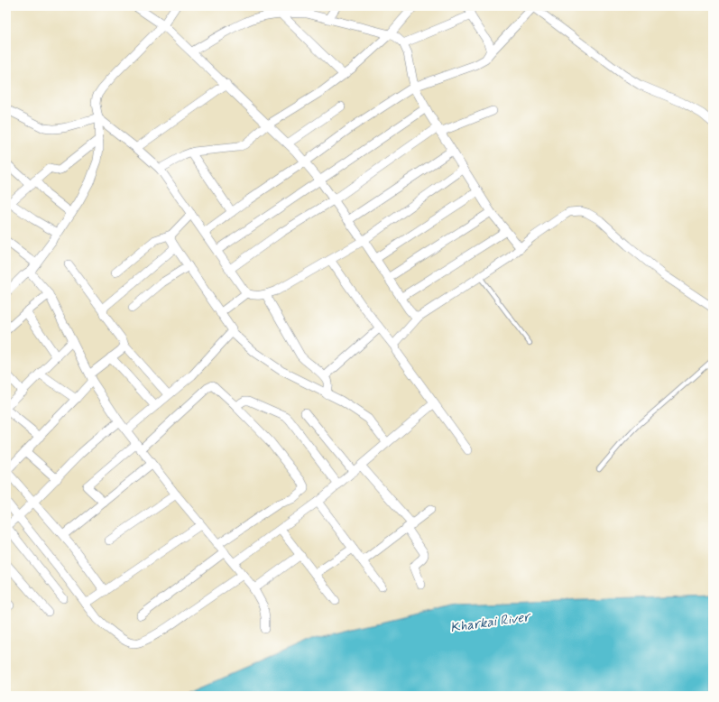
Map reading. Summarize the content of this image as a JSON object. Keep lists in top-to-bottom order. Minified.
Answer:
{"water":["Kharkai River"]}
